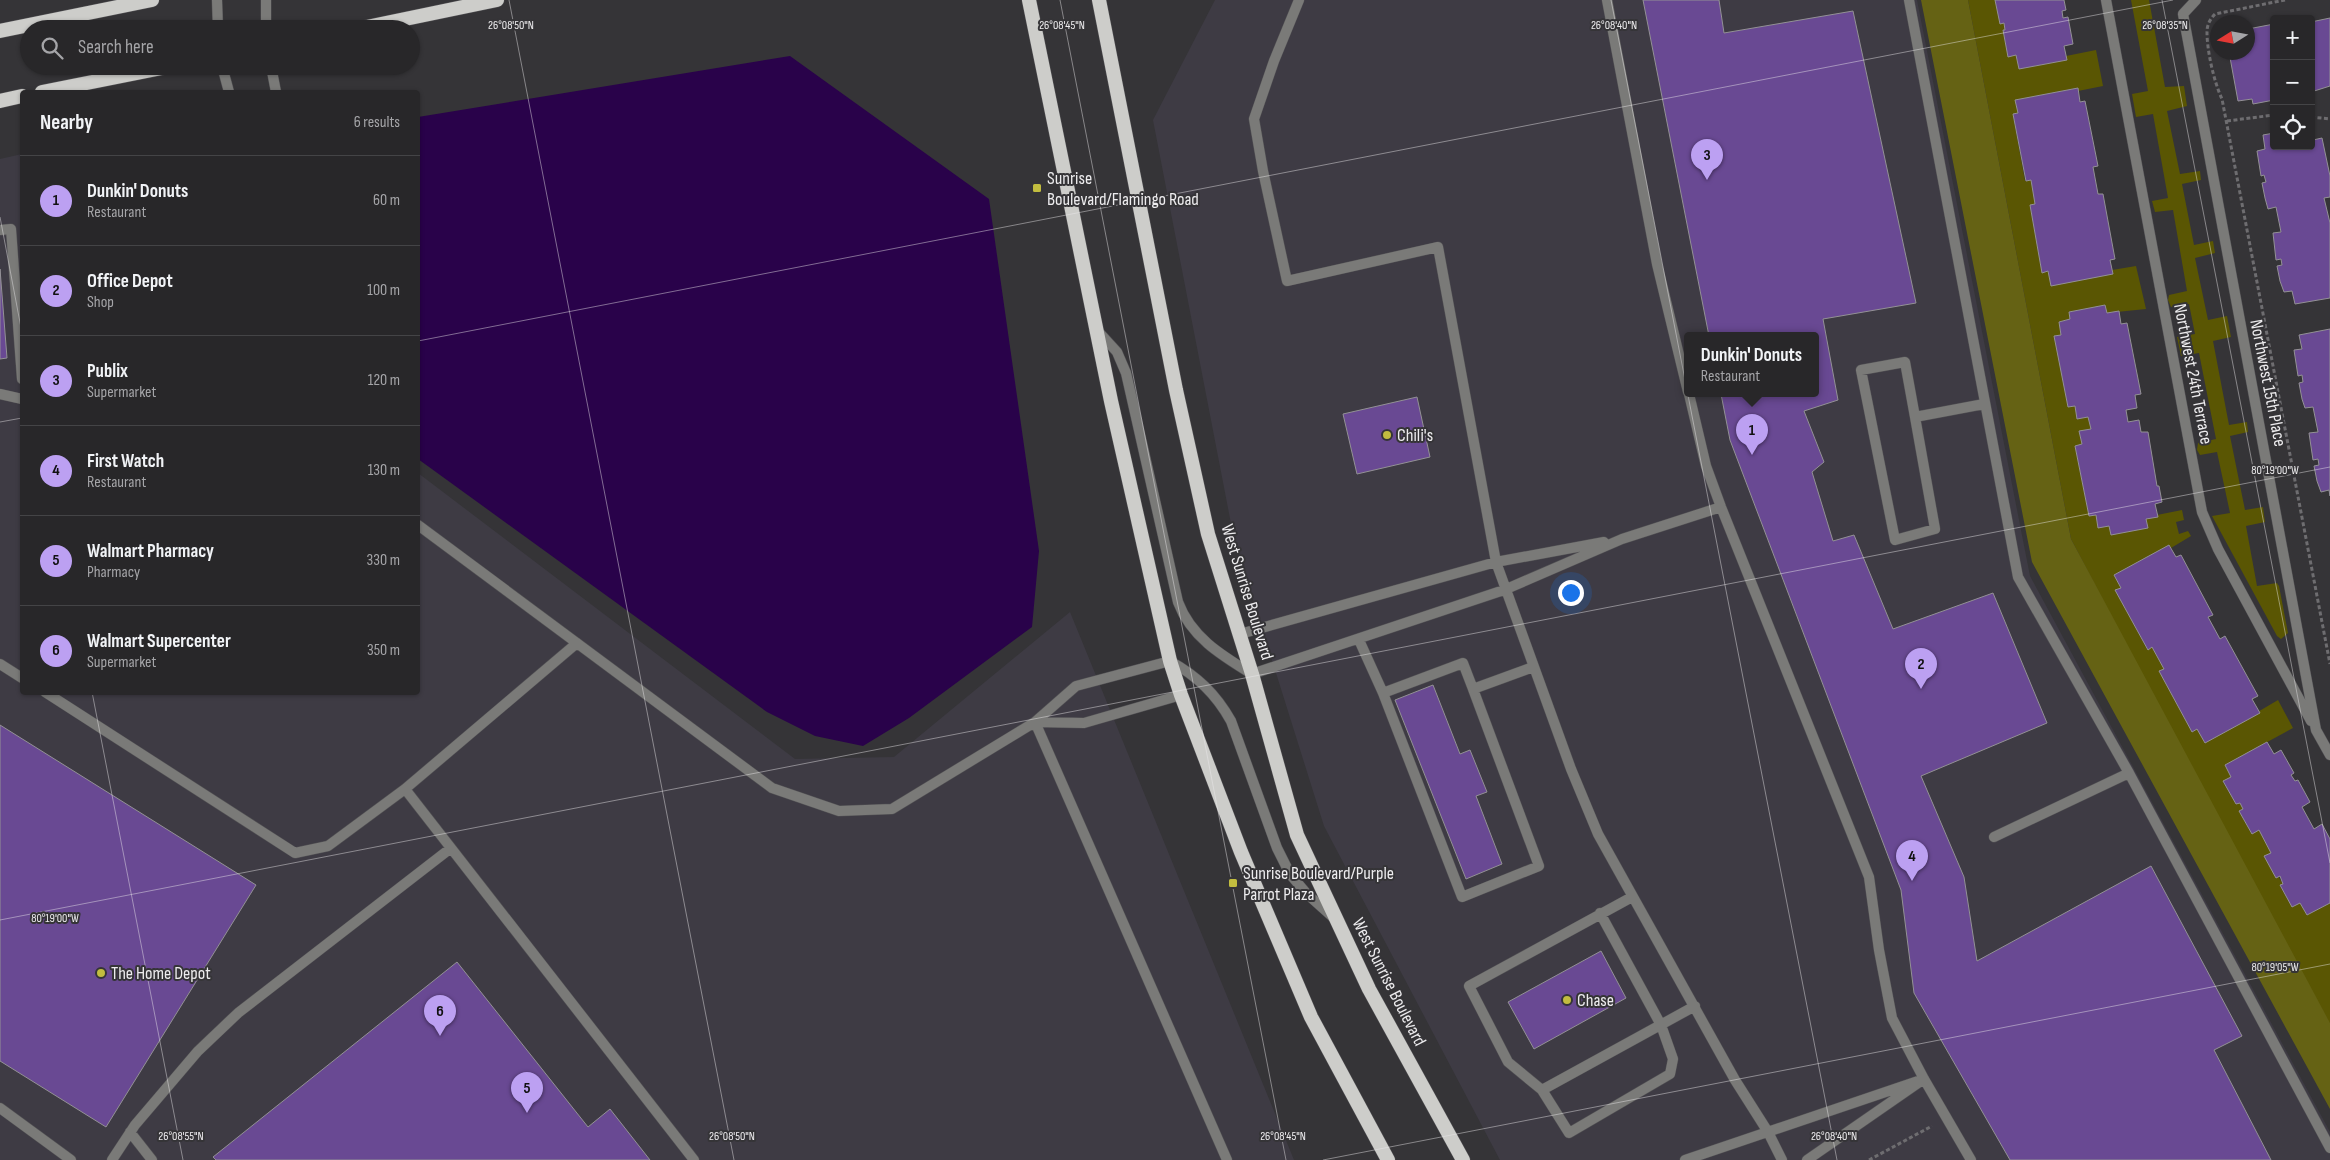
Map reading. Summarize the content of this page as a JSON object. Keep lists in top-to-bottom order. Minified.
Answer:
{"streets":{"highway":["West Sunrise Boulevard"],"street":["Northwest 24th Terrace","Northwest 15th Place"]},"crossings":[["Northwest 24th Terrace","Northwest 15th Place"]],"places":{"transit":["Sunrise Boulevard/Flamingo Road","Sunrise Boulevard/Purple Parrot Plaza"],"other":["Chili's","The Home Depot","Chase"]},"north":"left","page":{"map_buttons":["+","−"],"search":"Search here","heading":["Nearby","6 results"],"pins":["3","1","2","4","6","5"],"list":[{"mark":"1","name":"Dunkin' Donuts","note":"Restaurant","value":"60 m"},{"mark":"2","name":"Office Depot","note":"Shop","value":"100 m"},{"mark":"3","name":"Publix","note":"Supermarket","value":"120 m"},{"mark":"4","name":"First Watch","note":"Restaurant","value":"130 m"},{"mark":"5","name":"Walmart Pharmacy","note":"Pharmacy","value":"330 m"},{"mark":"6","name":"Walmart Supercenter","note":"Supermarket","value":"350 m"}],"popup":["Dunkin' Donuts","Restaurant"]},"coordinates":["26°08'50\"N","26°08'45\"N","26°08'40\"N","26°08'35\"N","80°19'00\"W","80°19'05\"W","26°08'55\"N"]}
